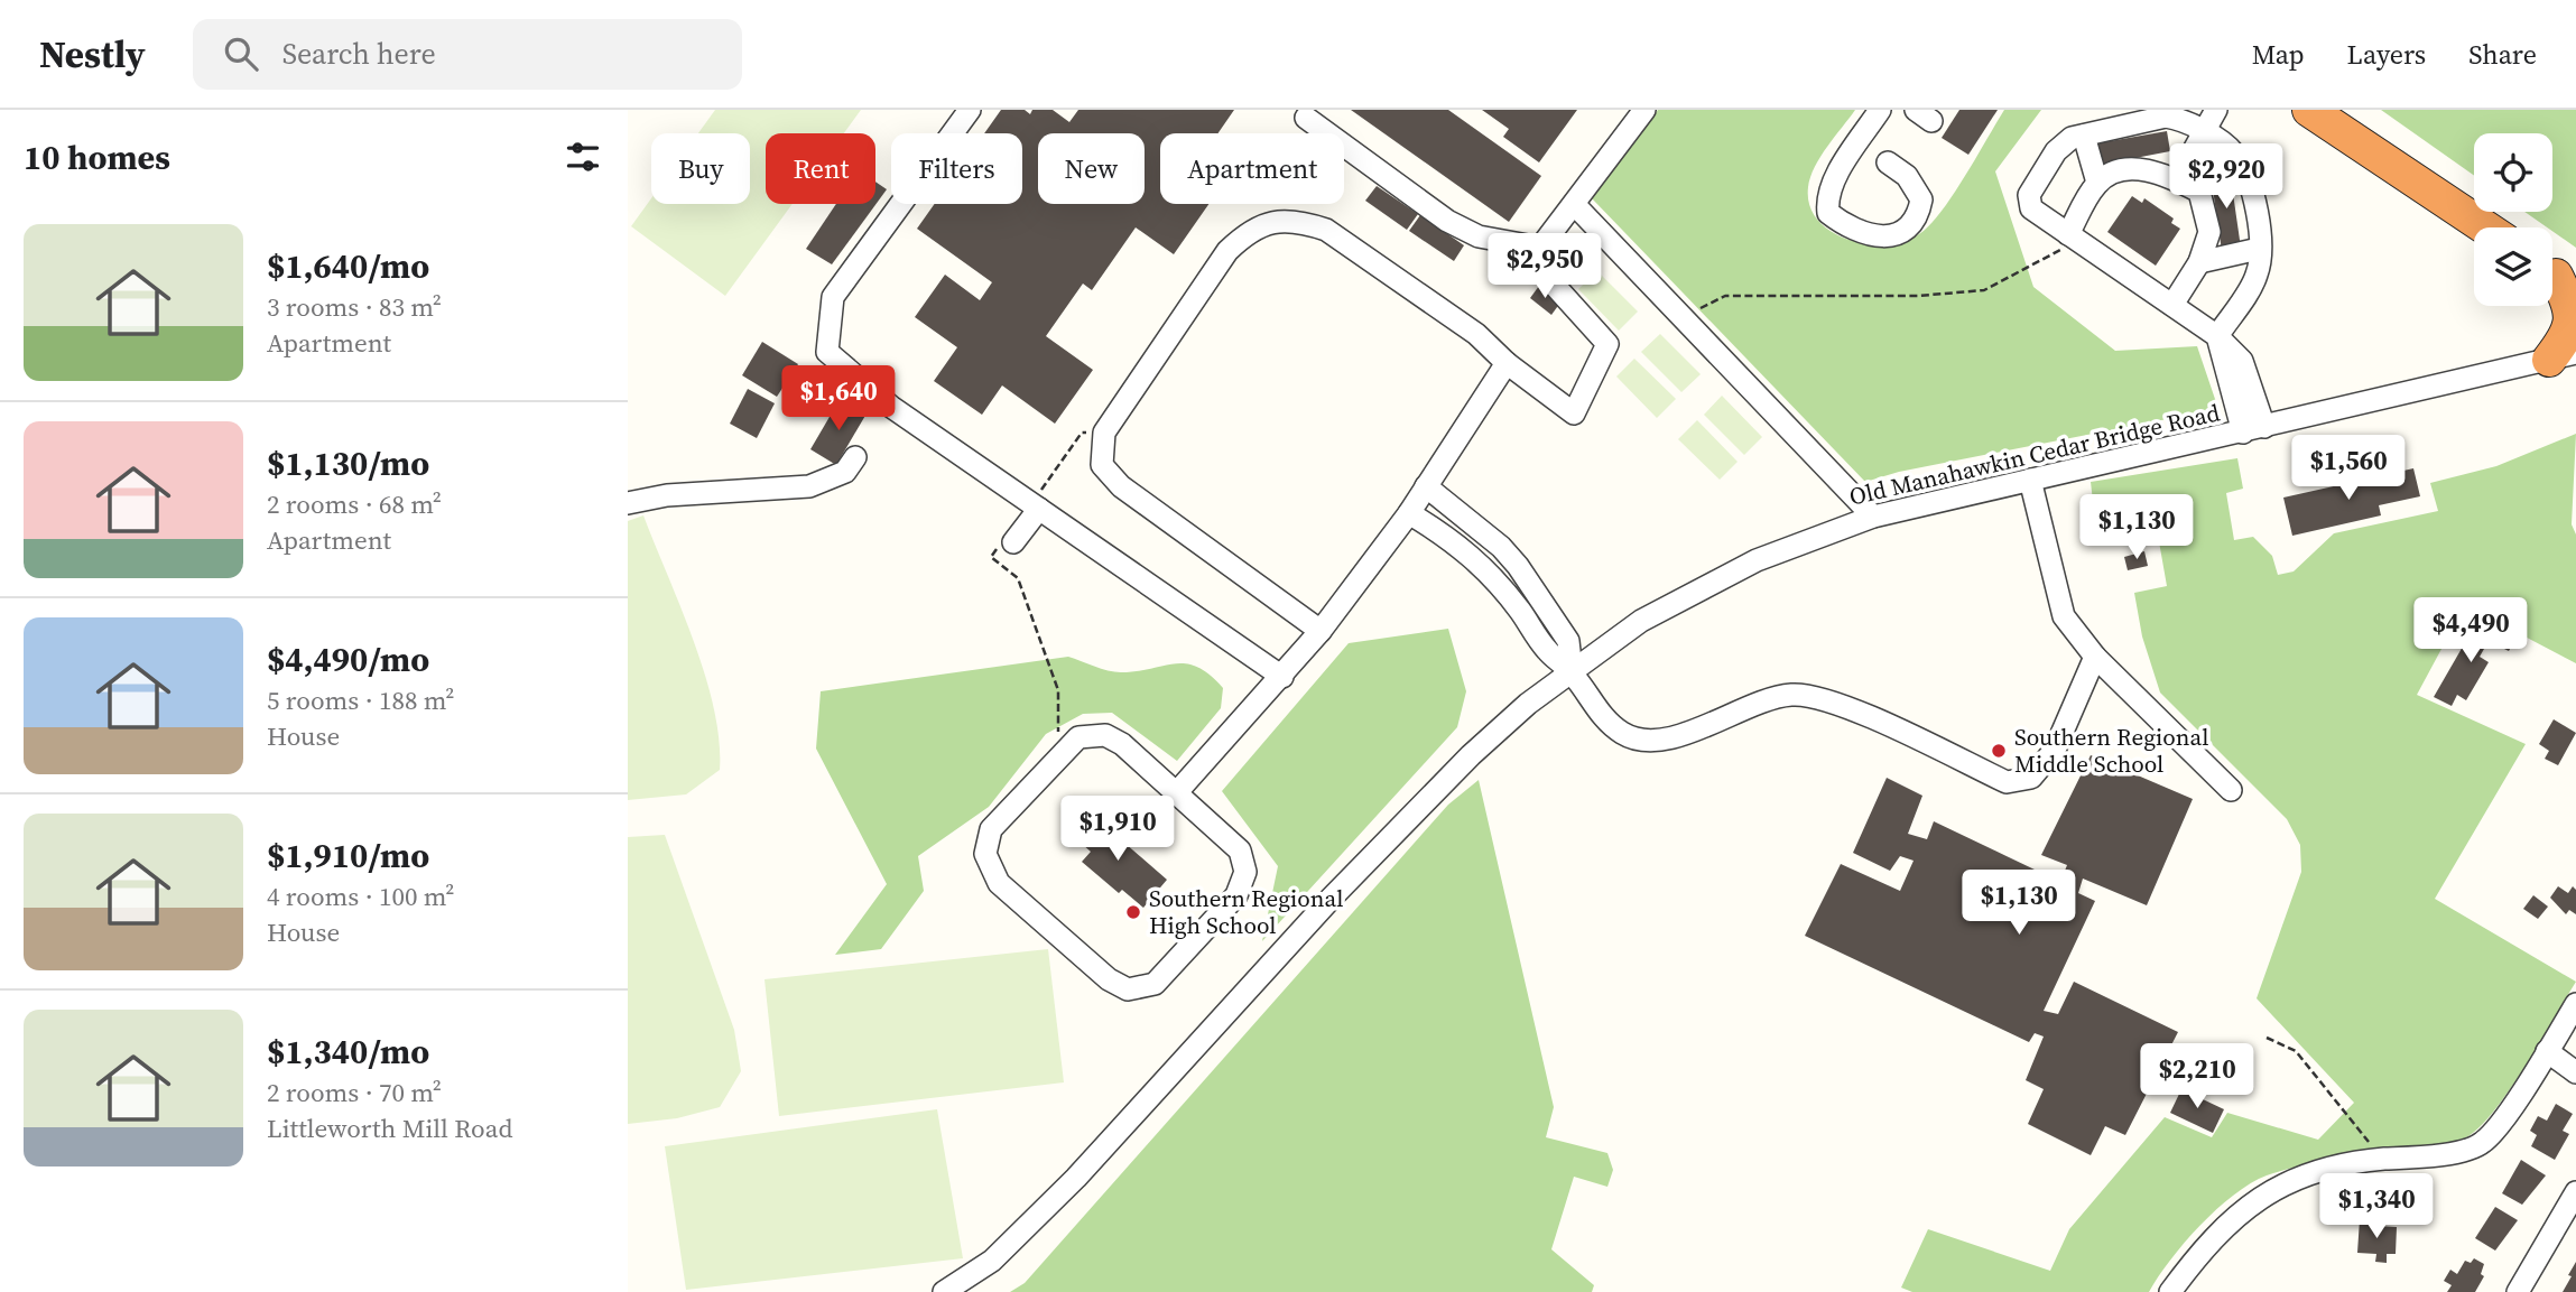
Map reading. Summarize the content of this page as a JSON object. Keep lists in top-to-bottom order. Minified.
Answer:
{"streets":{"street":["Old Manahawkin Cedar Bridge Road"]},"places":["Southern Regional Middle School","Southern Regional High School"],"page":{"header":"Nestly","search":"Search here","nav":["Map","Layers","Share"],"heading":"10 homes","chip":["Buy","Rent","Filters","New","Apartment"],"price":["$2,920","$2,950","$1,640","$1,560","$1,130","$4,490","$1,910","$1,130","$2,210","$1,340"],"list":[{"name":"$1,640/mo","note":"3 rooms · 83 m² · Apartment"},{"name":"$1,130/mo","note":"2 rooms · 68 m² · Apartment"},{"name":"$4,490/mo","note":"5 rooms · 188 m² · House"},{"name":"$1,910/mo","note":"4 rooms · 100 m² · House"},{"name":"$1,340/mo","note":"2 rooms · 70 m² · Littleworth Mill Road"}]}}
